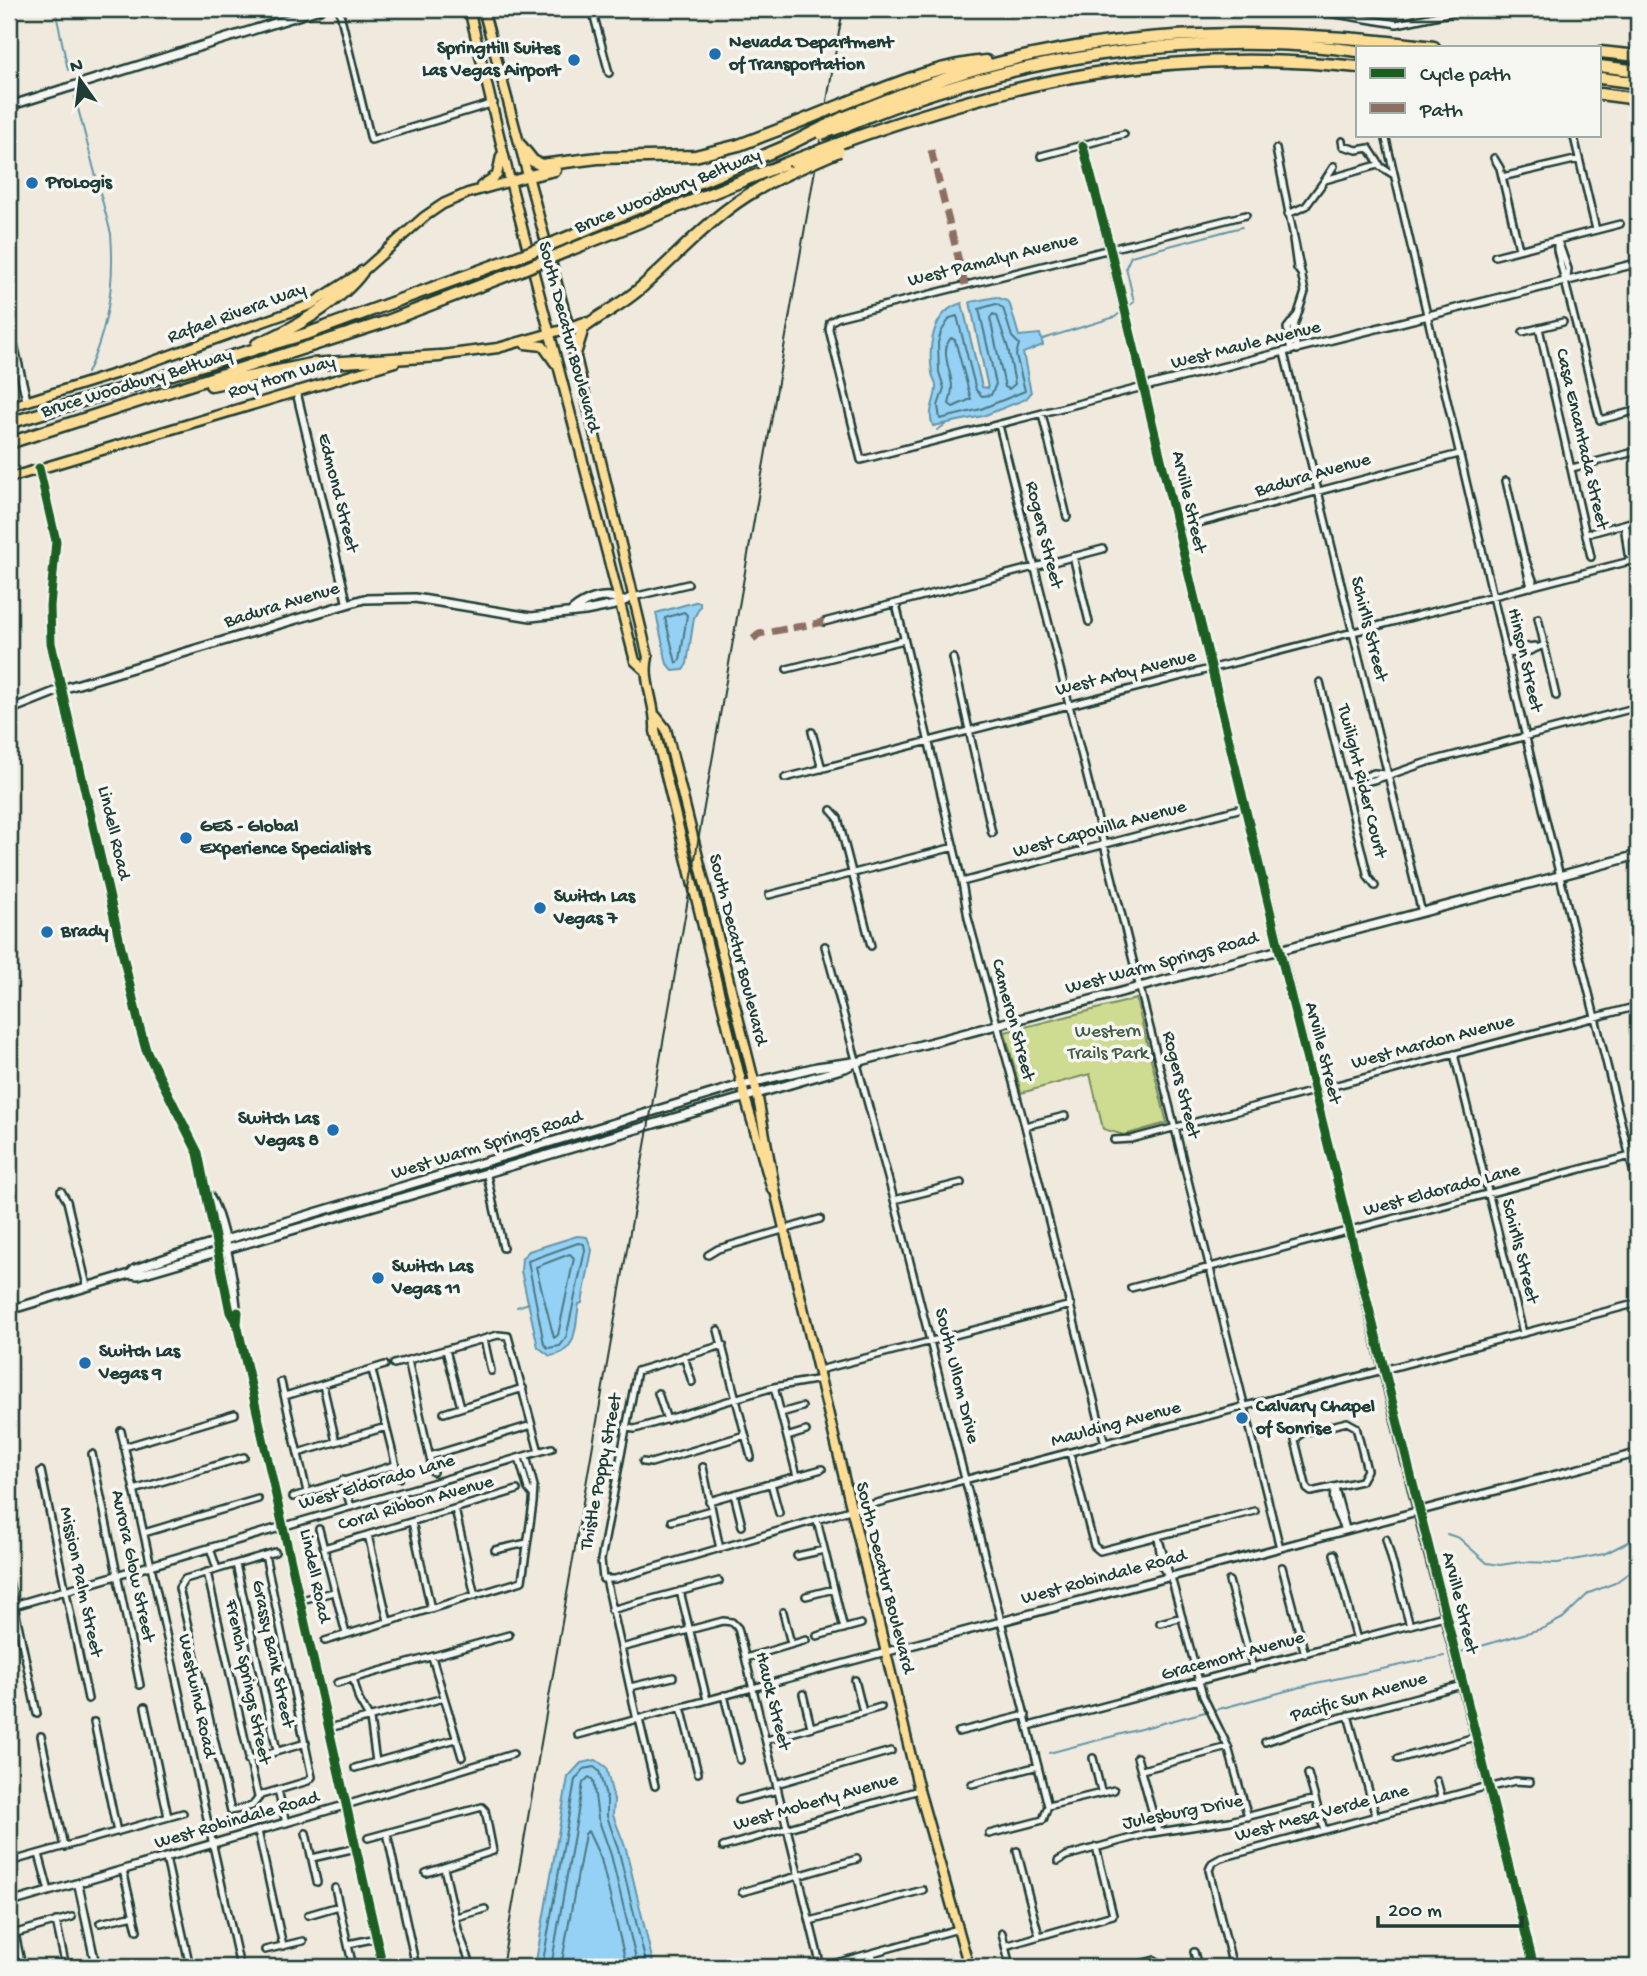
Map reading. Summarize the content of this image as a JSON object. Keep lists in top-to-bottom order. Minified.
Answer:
{"streets":{"highway":["Bruce Woodbury Beltway"],"main road":["Rafael Rivera Way","South Decatur Boulevard","Roy Horn Way","Badura Avenue","West Warm Springs Road"],"street":["West Pamalyn Avenue","West Maule Avenue","Casa Encantada Street","Edmond Street","Arville Street","Rogers Street","Schirlls Street","Hinson Street","West Arby Avenue","Twilight Rider Court","West Capovilla Avenue","Lindell Road","Cameron Street","West Mardon Avenue","West Eldorado Lane","South Ullom Drive","Maulding Avenue","Thistle Poppy Street","Coral Ribbon Avenue","Aurora Glow Street","West Robindale Road","Mission Palm Street","Grassy Bank Street","Gracemont Avenue","French Springs Street","Westwind Road","Pacific Sun Avenue","Hauck Street","West Moberly Avenue","Julesburg Drive","West Mesa Verde Lane"]},"crossings":[["West Pamalyn Avenue","West Maule Avenue"],["West Pamalyn Avenue","Arville Street"],["Rafael Rivera Way","South Decatur Boulevard"],["South Decatur Boulevard","Roy Horn Way"],["South Decatur Boulevard","Badura Avenue"],["South Decatur Boulevard","West Warm Springs Road"],["South Decatur Boulevard","Maulding Avenue"],["South Decatur Boulevard","West Robindale Road"],["South Decatur Boulevard","West Moberly Avenue"],["West Maule Avenue","Arville Street"],["West Maule Avenue","Rogers Street"],["West Maule Avenue","Schirlls Street"],["West Maule Avenue","Hinson Street"],["Roy Horn Way","Edmond Street"],["Roy Horn Way","Lindell Road"],["Badura Avenue","Edmond Street"],["Badura Avenue","Arville Street"],["Badura Avenue","Schirlls Street"],["Badura Avenue","Hinson Street"],["Badura Avenue","Lindell Road"],["Arville Street","West Arby Avenue"],["Arville Street","West Capovilla Avenue"],["Arville Street","West Warm Springs Road"],["Arville Street","West Mardon Avenue"],["Arville Street","West Eldorado Lane"],["Arville Street","Maulding Avenue"],["Arville Street","West Robindale Road"],["Arville Street","Gracemont Avenue"],["Arville Street","Pacific Sun Avenue"],["Arville Street","West Mesa Verde Lane"],["Rogers Street","West Arby Avenue"],["Rogers Street","West Capovilla Avenue"],["Rogers Street","West Warm Springs Road"],["Rogers Street","West Mardon Avenue"],["Rogers Street","West Eldorado Lane"],["Rogers Street","Maulding Avenue"],["Rogers Street","West Robindale Road"],["Schirlls Street","West Arby Avenue"],["Schirlls Street","West Warm Springs Road"],["Schirlls Street","West Mardon Avenue"],["Schirlls Street","West Eldorado Lane"],["Schirlls Street","Maulding Avenue"],["Hinson Street","West Arby Avenue"],["Hinson Street","West Warm Springs Road"],["Hinson Street","West Mardon Avenue"],["Hinson Street","West Eldorado Lane"],["West Arby Avenue","Cameron Street"],["West Capovilla Avenue","Cameron Street"],["Lindell Road","West Warm Springs Road"],["Lindell Road","West Eldorado Lane"],["Lindell Road","West Robindale Road"],["West Warm Springs Road","Cameron Street"],["West Warm Springs Road","South Ullom Drive"],["Cameron Street","Maulding Avenue"],["West Eldorado Lane","Aurora Glow Street"],["West Eldorado Lane","Mission Palm Street"],["West Eldorado Lane","Westwind Road"],["South Ullom Drive","Maulding Avenue"],["South Ullom Drive","West Robindale Road"],["South Ullom Drive","Gracemont Avenue"],["Maulding Avenue","Thistle Poppy Street"],["Thistle Poppy Street","West Robindale Road"],["West Robindale Road","Westwind Road"],["West Robindale Road","Hauck Street"],["Hauck Street","West Moberly Avenue"]],"parks":["Western Trails Park"],"places":["Nevada Department of Transportation","SpringHill Suites Las Vegas Airport","ProLogis","GES - Global Experience Specialists","Switch Las Vegas 7","Brady","Switch Las Vegas 8","Switch Las Vegas 11","Switch Las Vegas 9","Calvary Chapel of Sonrise"],"legend":["Cycle path","Path"],"scale_bar":"200 m","north":"top"}
